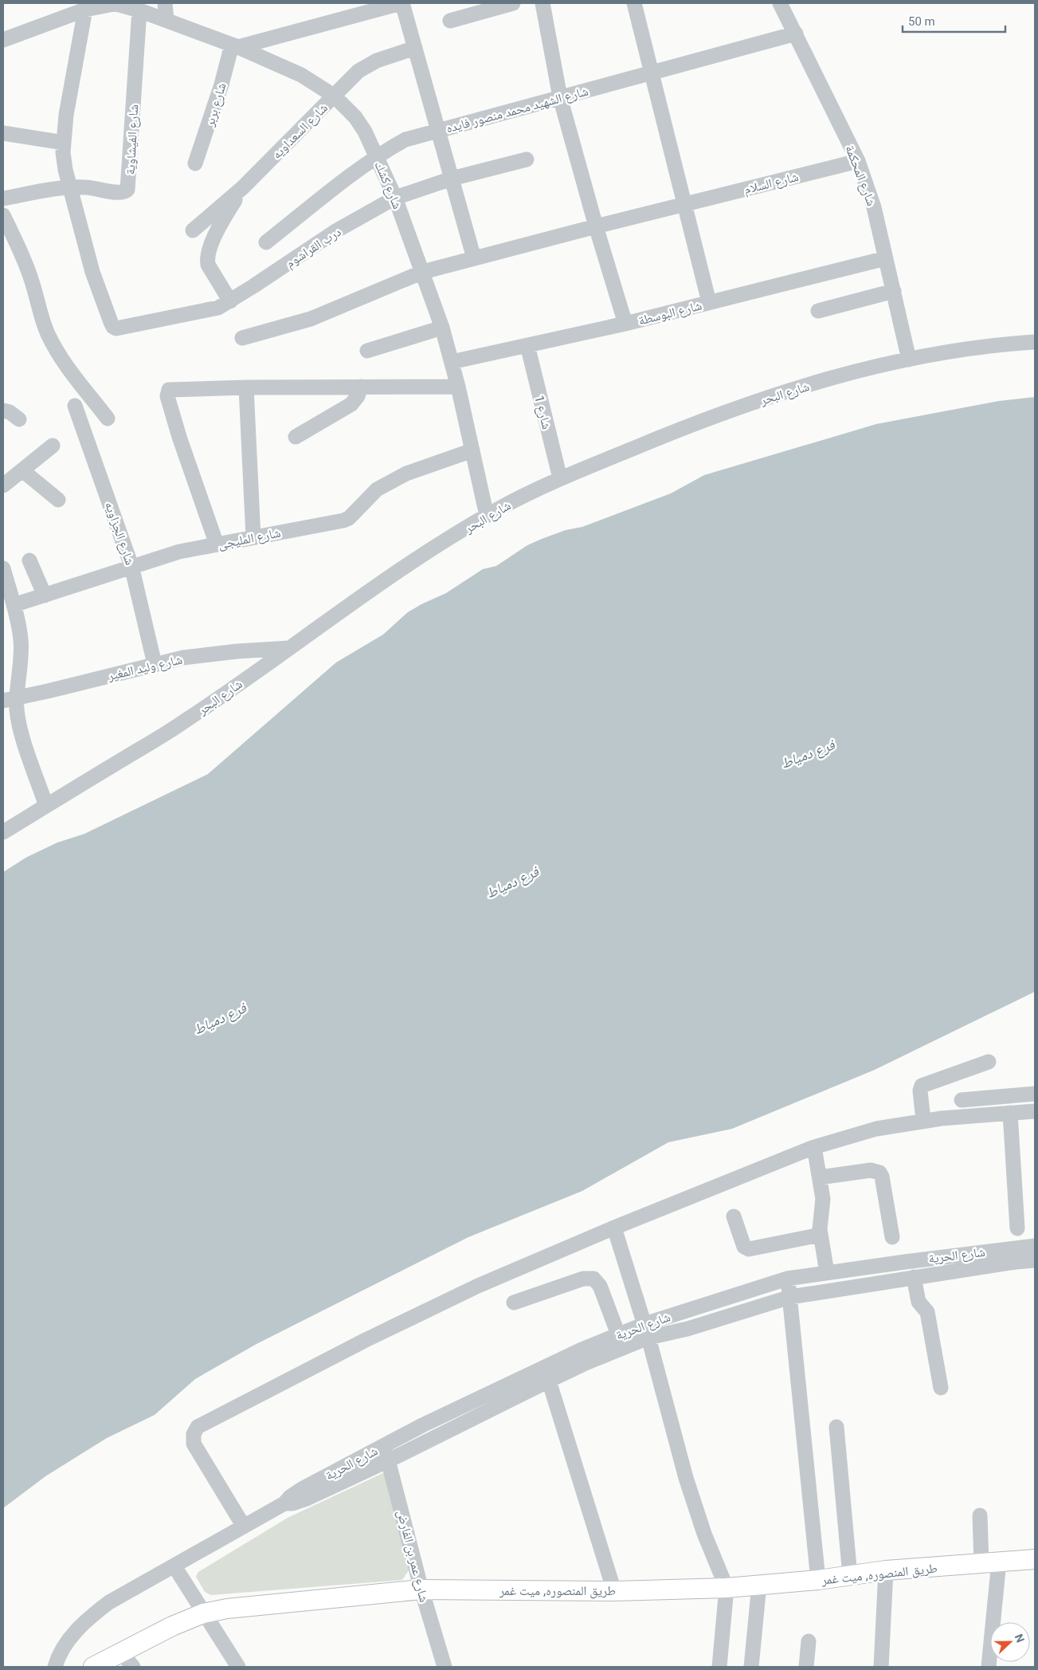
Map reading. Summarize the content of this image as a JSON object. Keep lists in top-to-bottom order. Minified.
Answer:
{"streets":{"main road":["طريق المنصوره, ميت غمر"],"street":["شارع بربر","شارع الشهيد محمد منصور فايده","شارع السعداويه","شارع الفيشاوية","شارع المحكمة","شارع السلام","شارع كشك","درب القراشوم","شارع البوسطة","شارع البحر","شارع 1","شارع الجزاويه","شارع المليجى","شارع وليد المغير","شارع الحرية","شارع عمر بن الفارض"]},"crossings":[["شارع بربر","شارع كشك"],["شارع الشهيد محمد منصور فايده","شارع المحكمة"],["شارع الشهيد محمد منصور فايده","شارع كشك"],["شارع السعداويه","شارع كشك"],["شارع الفيشاوية","شارع كشك"],["شارع الفيشاوية","درب القراشوم"],["شارع المحكمة","شارع السلام"],["شارع المحكمة","شارع البوسطة"],["شارع المحكمة","شارع البحر"],["شارع السلام","شارع كشك"],["شارع كشك","درب القراشوم"],["شارع كشك","شارع البوسطة"],["شارع كشك","شارع البحر"],["شارع كشك","شارع المليجى"],["شارع البوسطة","شارع 1"],["شارع البحر","شارع 1"],["شارع البحر","شارع وليد المغير"],["شارع الجزاويه","شارع المليجى"],["شارع الجزاويه","شارع وليد المغير"],["شارع الحرية","شارع عمر بن الفارض"],["شارع عمر بن الفارض","طريق المنصوره, ميت غمر"]],"water":["فرع دمياط"],"scale_bar":"50 m","north":"right"}
